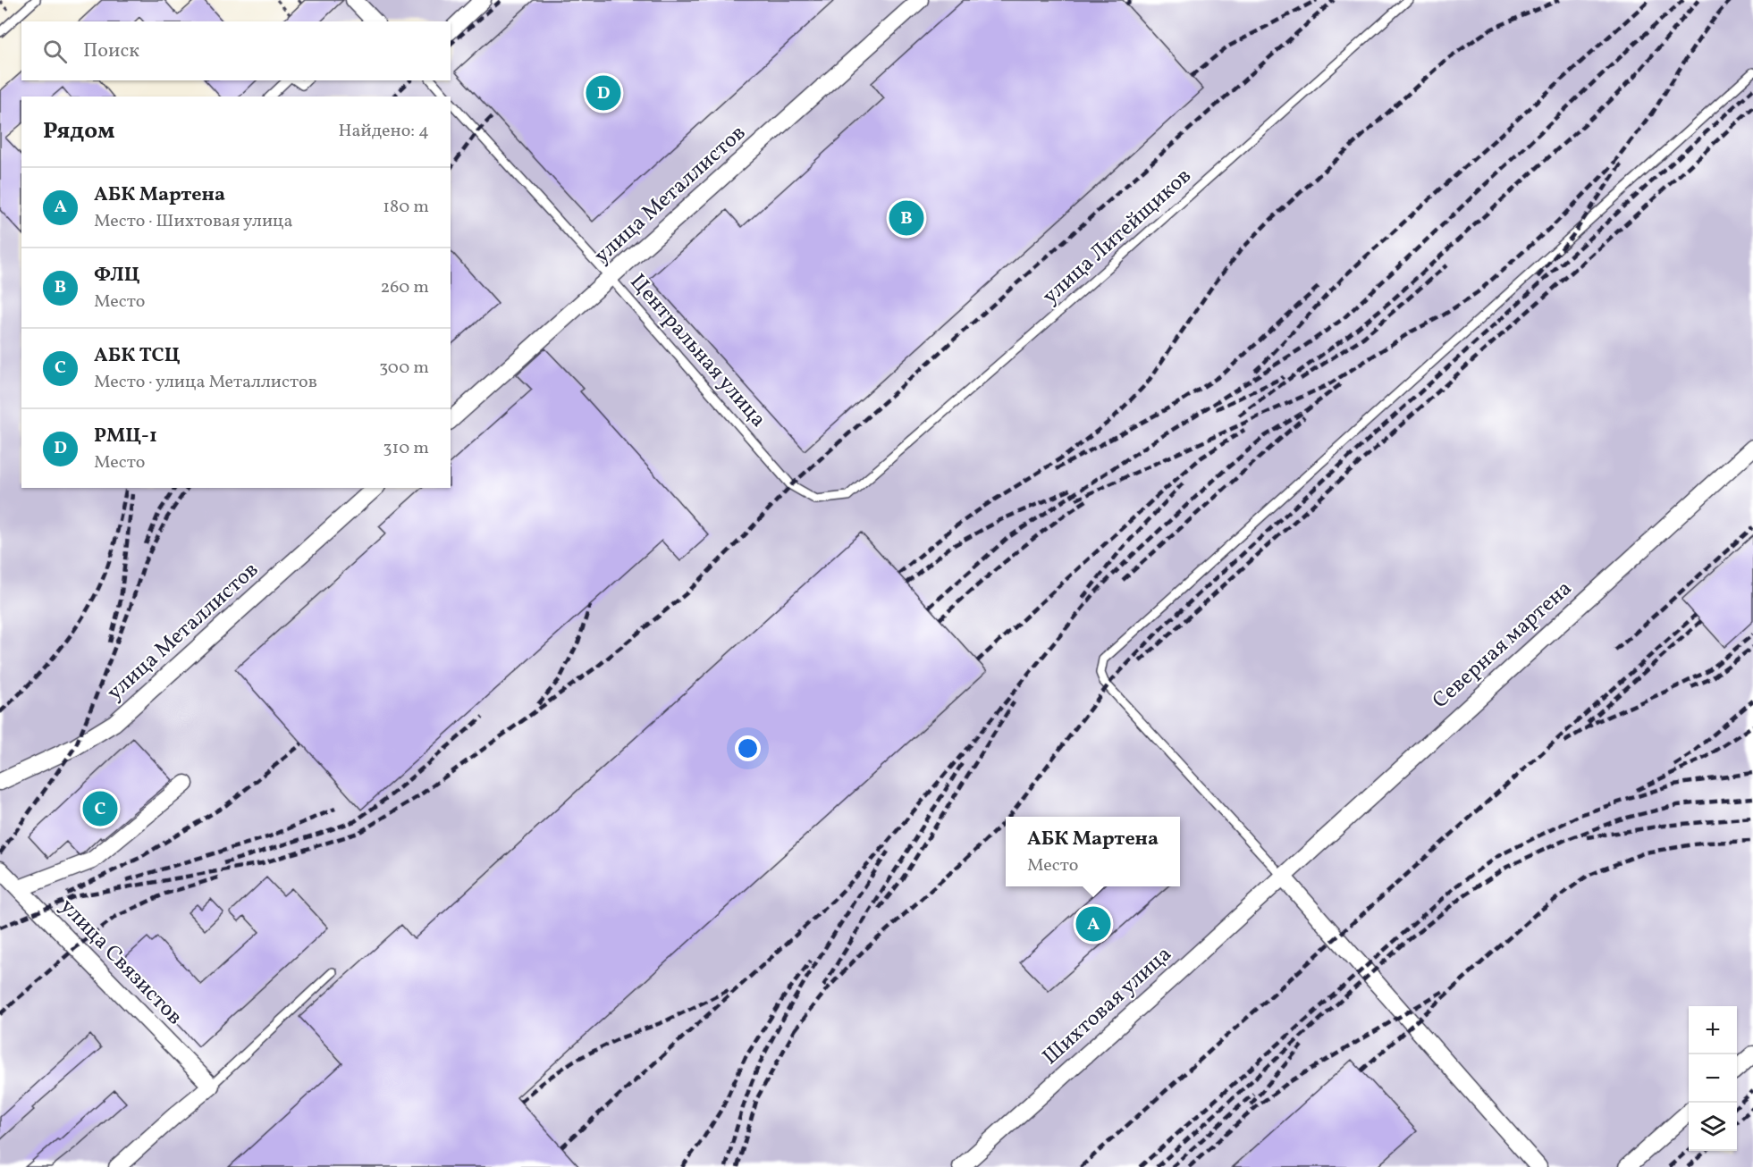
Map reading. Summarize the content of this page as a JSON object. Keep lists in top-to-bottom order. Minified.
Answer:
{"streets":{"street":["улица Металлистов","Северная мартена","улица Связистов","Шихтовая улица"],"lane":["улица Литейщиков","Центральная улица"]},"crossings":[["улица Металлистов","Центральная улица"],["улица Литейщиков","Центральная улица"],["Северная мартена","Шихтовая улица"]],"page":{"search":"Поиск","pins":["D","B","C","A"],"heading":["Рядом","Найдено: 4"],"list":[{"mark":"A","name":"АБК Мартена","note":"Место · Шихтовая улица","value":"180 m"},{"mark":"B","name":"ФЛЦ","note":"Место","value":"260 m"},{"mark":"C","name":"АБК ТСЦ","note":"Место · улица Металлистов","value":"300 m"},{"mark":"D","name":"РМЦ-1","note":"Место","value":"310 m"}],"popup":["АБК Мартена","Место"],"map_buttons":["+","−"]}}
